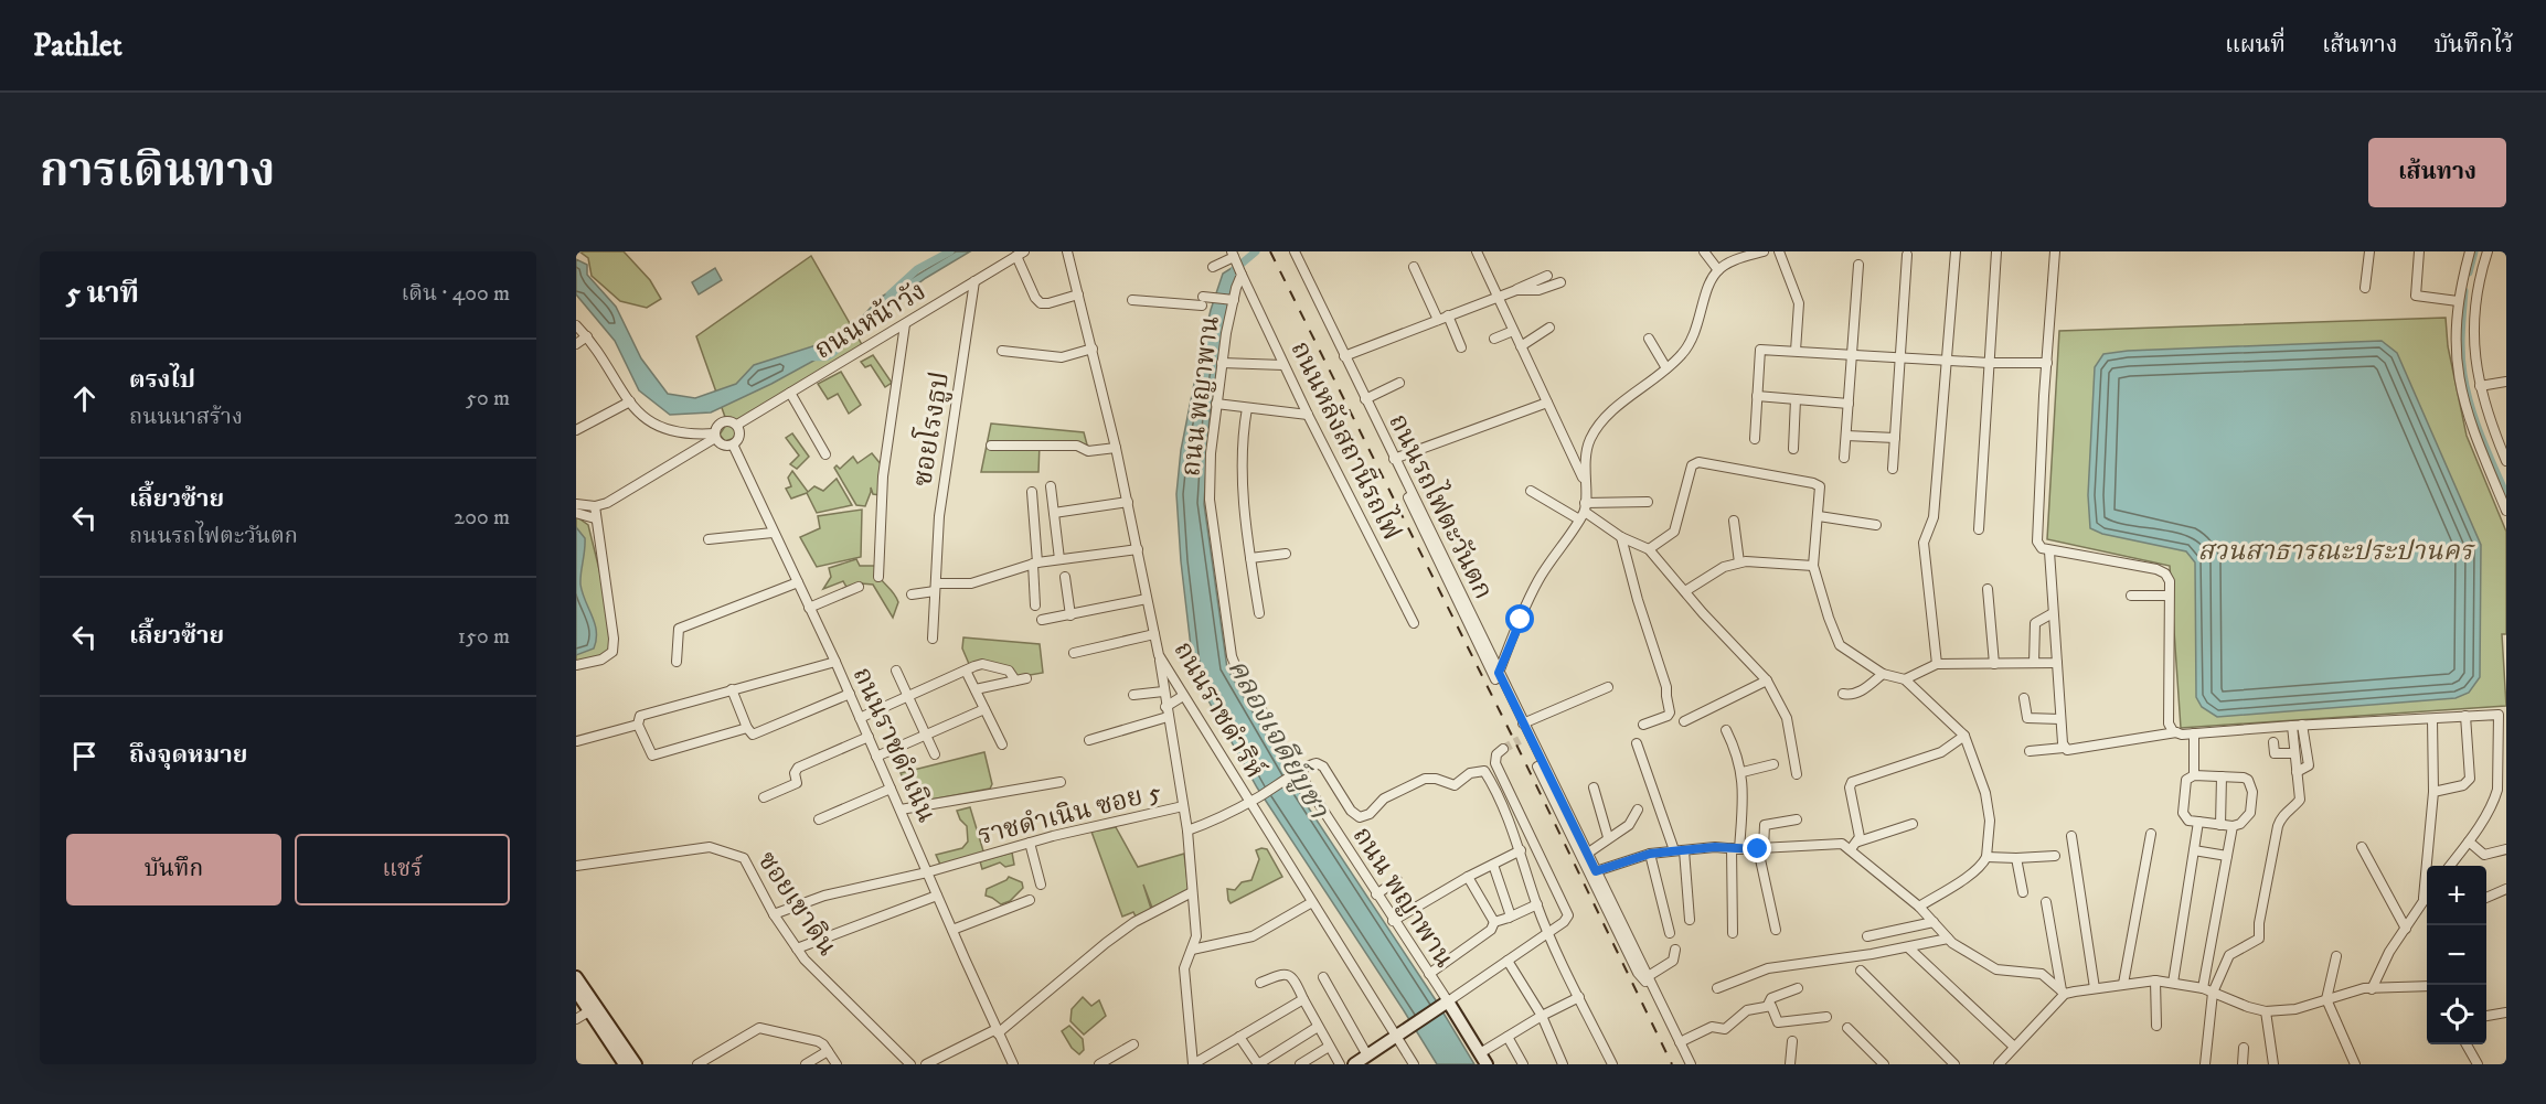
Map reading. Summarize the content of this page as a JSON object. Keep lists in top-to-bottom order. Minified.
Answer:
{"streets":{"street":["ถนนหน้าวัง","ถนน พญาพาน","ซอยโรงธูป","ถนนหลังสถานีรถไฟ","ถนนรถไฟตะวันตก","ถนนราชดำริห์","ถนนราชดำเนิน","ราชดำเนิน ซอย 5","ซอยเขาดิน"]},"crossings":[["ถนนหน้าวัง","ซอยโรงธูป"],["ถนนหน้าวัง","ถนนราชดำเนิน"],["ถนน พญาพาน","ถนนหลังสถานีรถไฟ"],["ถนนราชดำเนิน","ราชดำเนิน ซอย 5"],["ราชดำเนิน ซอย 5","ซอยเขาดิน"]],"water":["คลองเจดีย์บูชา"],"parks":["สวนสาธารณะประปานคร"],"page":{"header":"Pathlet","nav":["แผนที่","เส้นทาง","บันทึกไว้"],"title":"การเดินทาง","buttons":["เส้นทาง",["บันทึก","แชร์"]],"heading":["5 นาที","เดิน · 400 m"],"list":[["ตรงไป","ถนนนาสร้าง","50 m"],["เลี้ยวซ้าย","ถนนรถไฟตะวันตก","200 m"],["เลี้ยวซ้าย","150 m"],"ถึงจุดหมาย"],"map_buttons":["+","−"]}}
